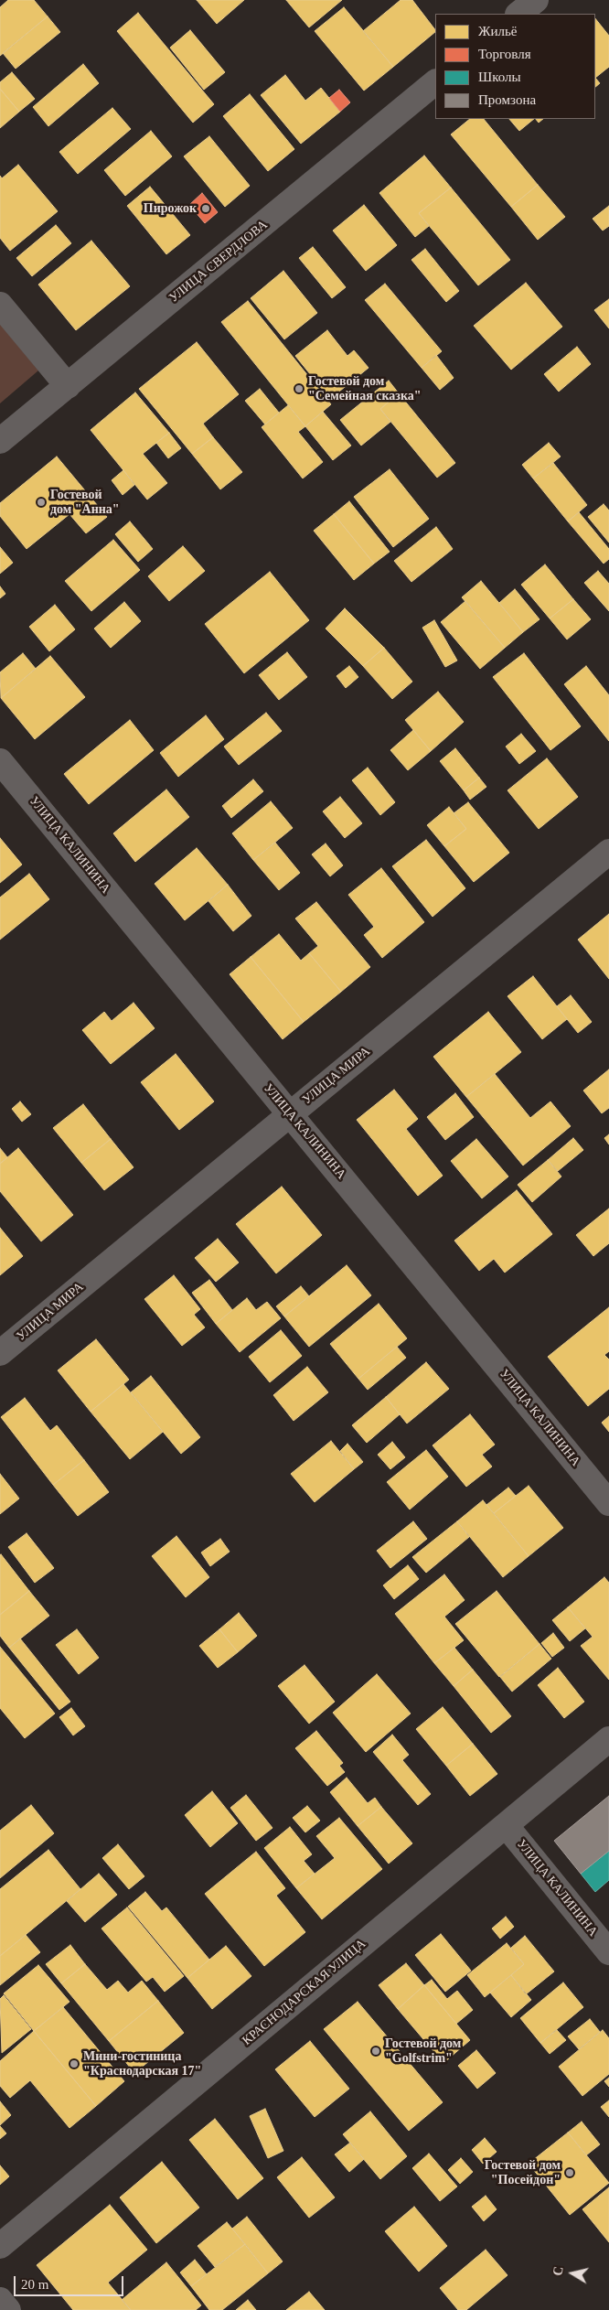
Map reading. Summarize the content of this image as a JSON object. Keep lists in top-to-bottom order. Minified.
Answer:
{"streets":{"street":["УЛИЦА СВЕРДЛОВА","УЛИЦА КАЛИНИНА","УЛИЦА МИРА","КРАСНОДАРСКАЯ УЛИЦА"]},"crossings":[["УЛИЦА КАЛИНИНА","УЛИЦА МИРА"],["УЛИЦА КАЛИНИНА","КРАСНОДАРСКАЯ УЛИЦА"]],"places":["Пирожок","Гостевой дом \"Семейная сказка\"","Гостевой дом \"Анна\"","Гостевой дом \"Golfstrim\"","Мини-гостиница \"Краснодарская 17\"","Гостевой дом \"Посейдон\""],"legend":["Жильё","Торговля","Школы","Промзона"],"scale_bar":"20 m","north":"left"}
